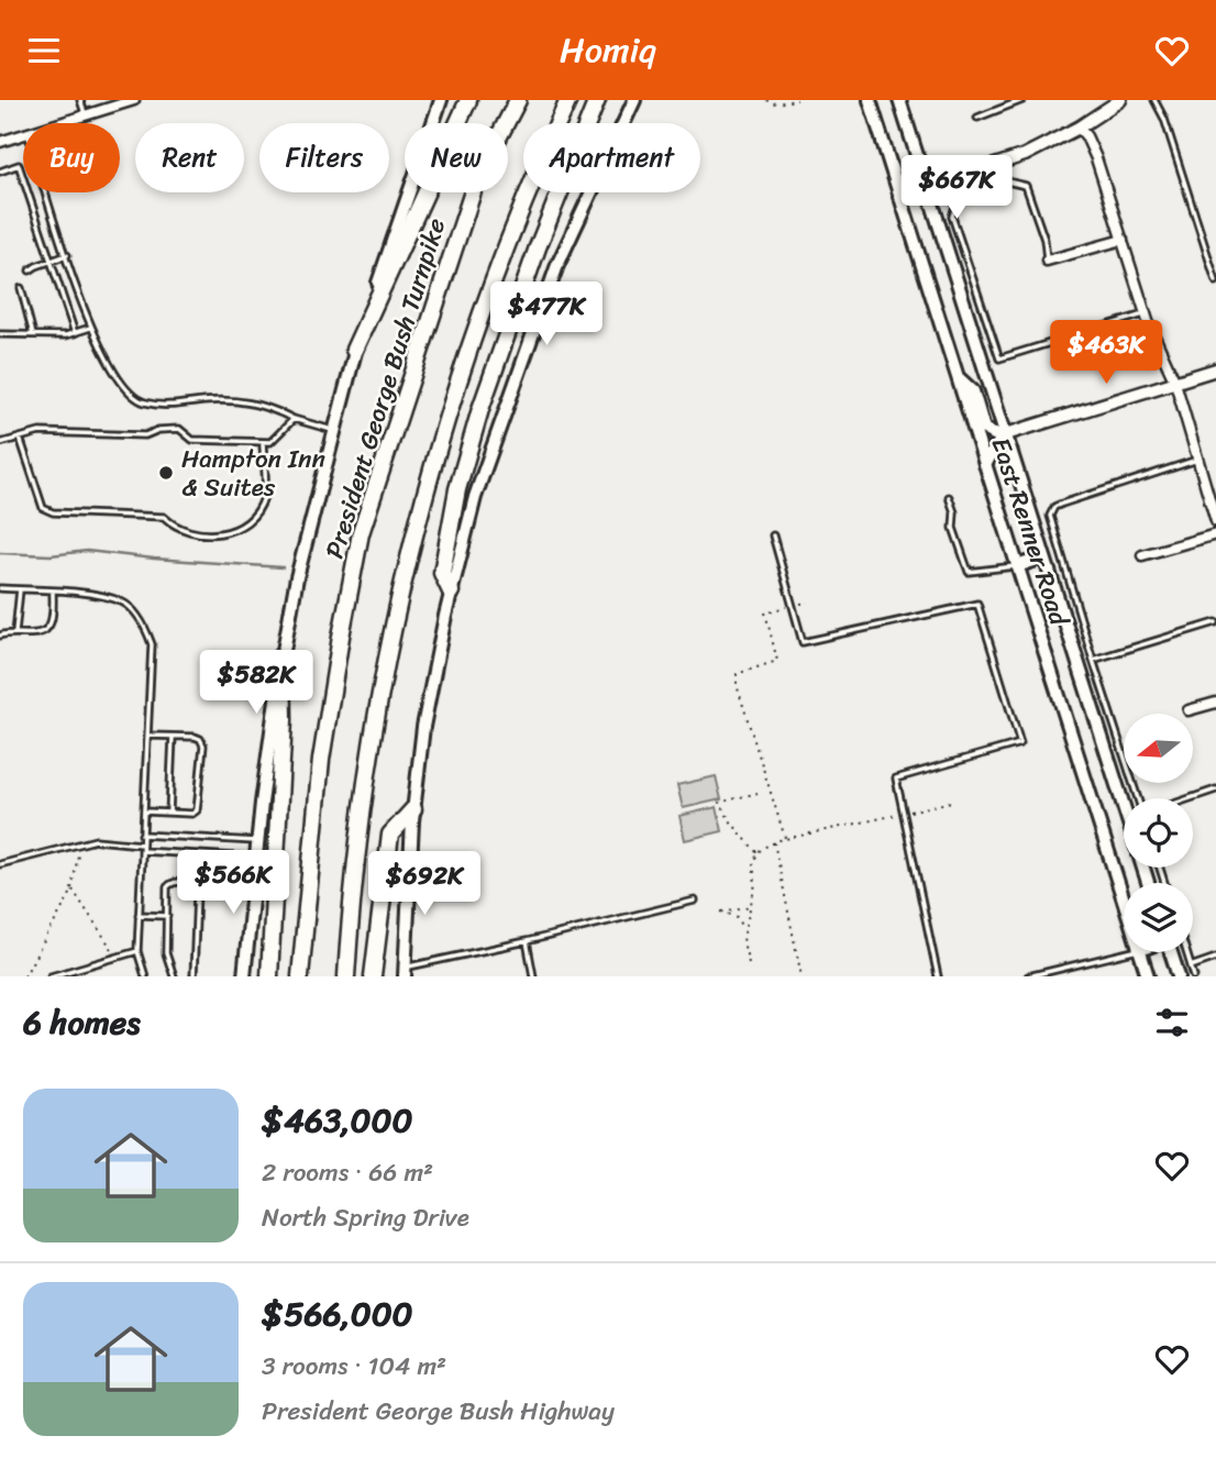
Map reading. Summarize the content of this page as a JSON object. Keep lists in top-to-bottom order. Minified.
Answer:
{"streets":{"highway":["President George Bush Turnpike"],"main road":["East Renner Road"]},"places":["Hampton Inn & Suites"],"north":"left","page":{"header":"Homiq","chip":["Buy","Rent","Filters","New","Apartment"],"price":["$667K","$477K","$463K","$582K","$566K","$692K"],"heading":"6 homes","list":[{"name":"$463,000","note":"2 rooms · 66 m² · North Spring Drive"},{"name":"$566,000","note":"3 rooms · 104 m² · President George Bush Highway"}]}}
